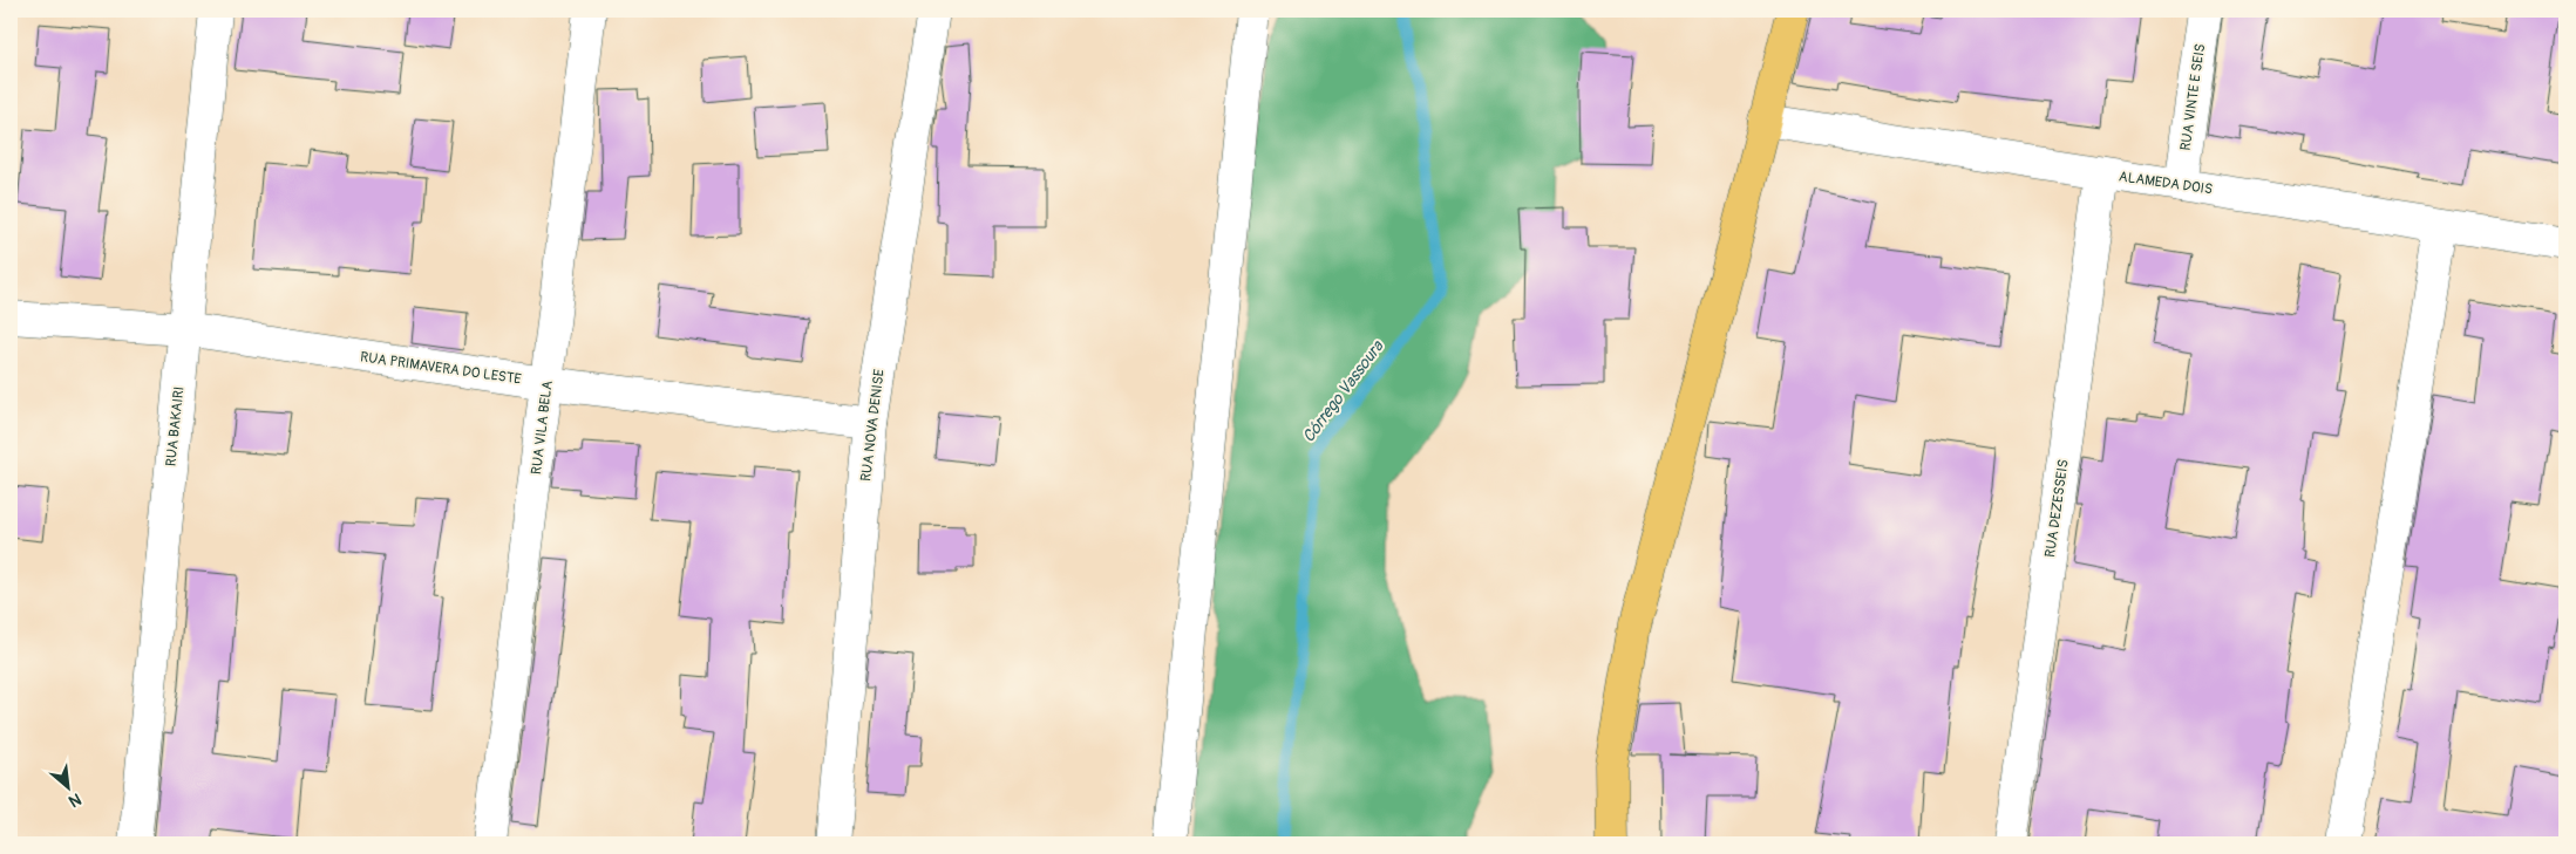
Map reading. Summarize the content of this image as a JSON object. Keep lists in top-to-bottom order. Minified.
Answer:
{"streets":{"street":["RUA VINTE E SEIS","ALAMEDA DOIS","RUA PRIMAVERA DO LESTE","RUA NOVA DENISE","RUA BAKAIRI","RUA VILA BELA","RUA DEZESSEIS"]},"crossings":[["RUA VINTE E SEIS","ALAMEDA DOIS"],["ALAMEDA DOIS","RUA DEZESSEIS"],["RUA PRIMAVERA DO LESTE","RUA NOVA DENISE"],["RUA PRIMAVERA DO LESTE","RUA BAKAIRI"],["RUA PRIMAVERA DO LESTE","RUA VILA BELA"]],"water":["Córrego Vassoura"],"north":"bottom right"}
